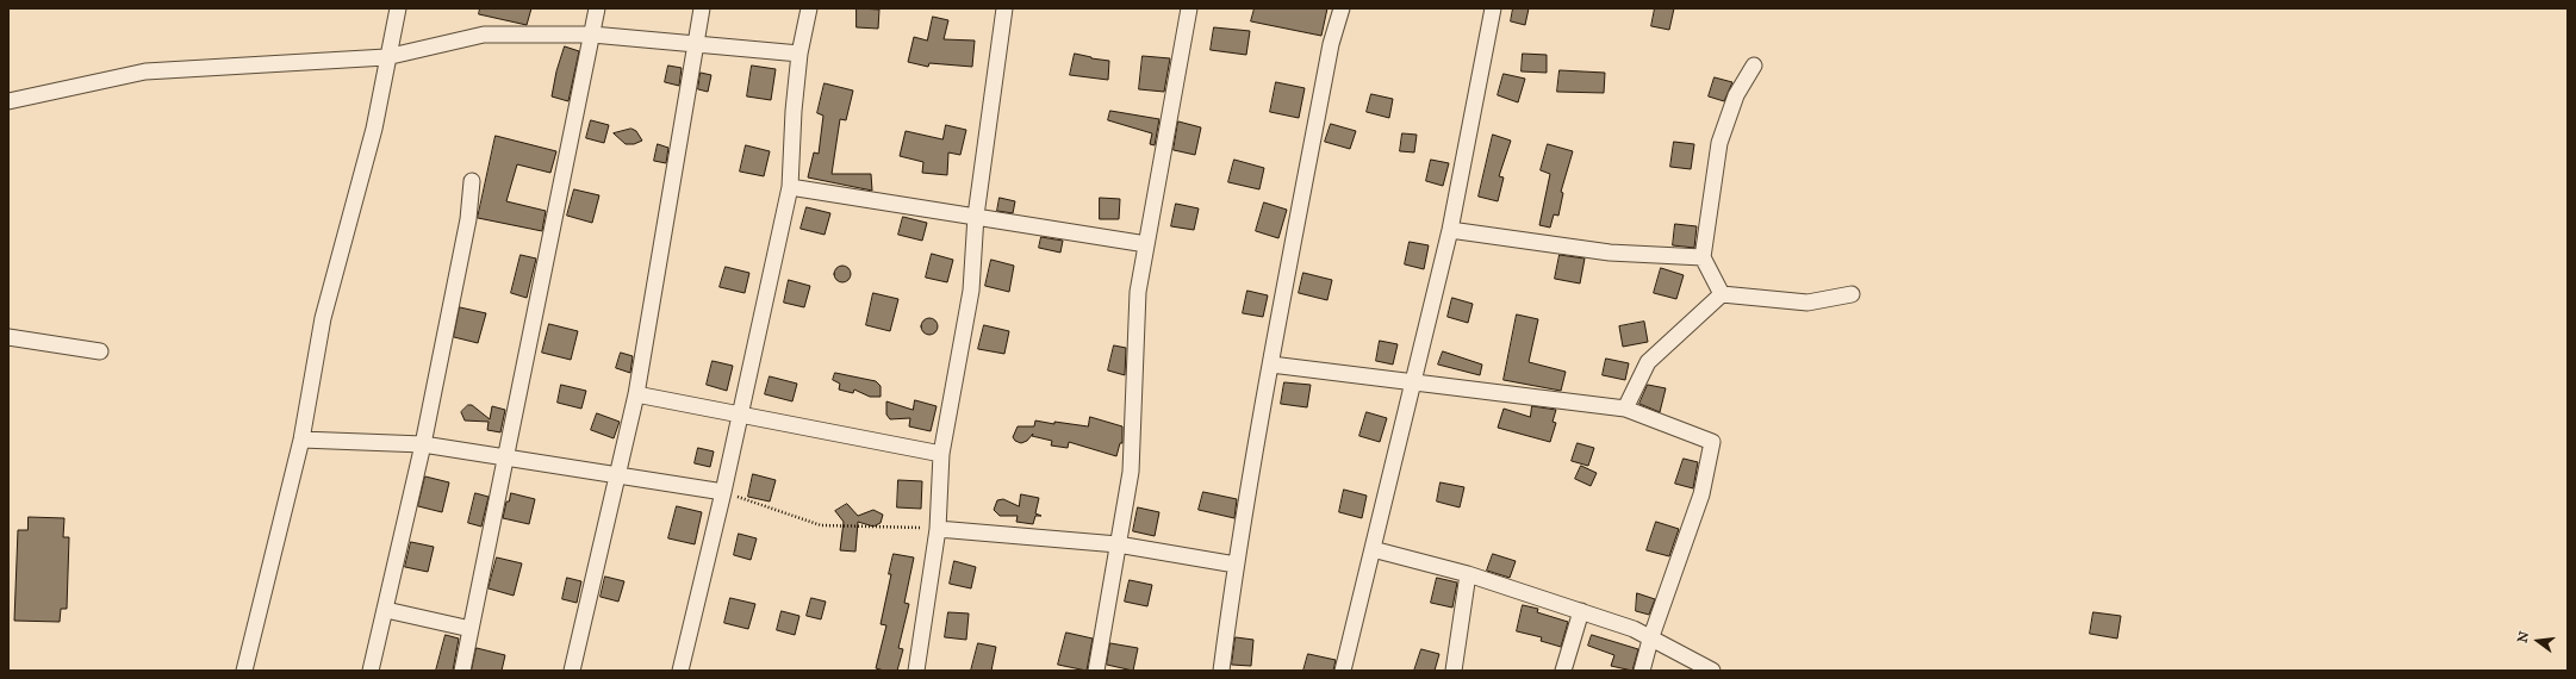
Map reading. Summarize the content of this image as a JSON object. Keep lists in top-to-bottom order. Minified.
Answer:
{"north":"left"}
